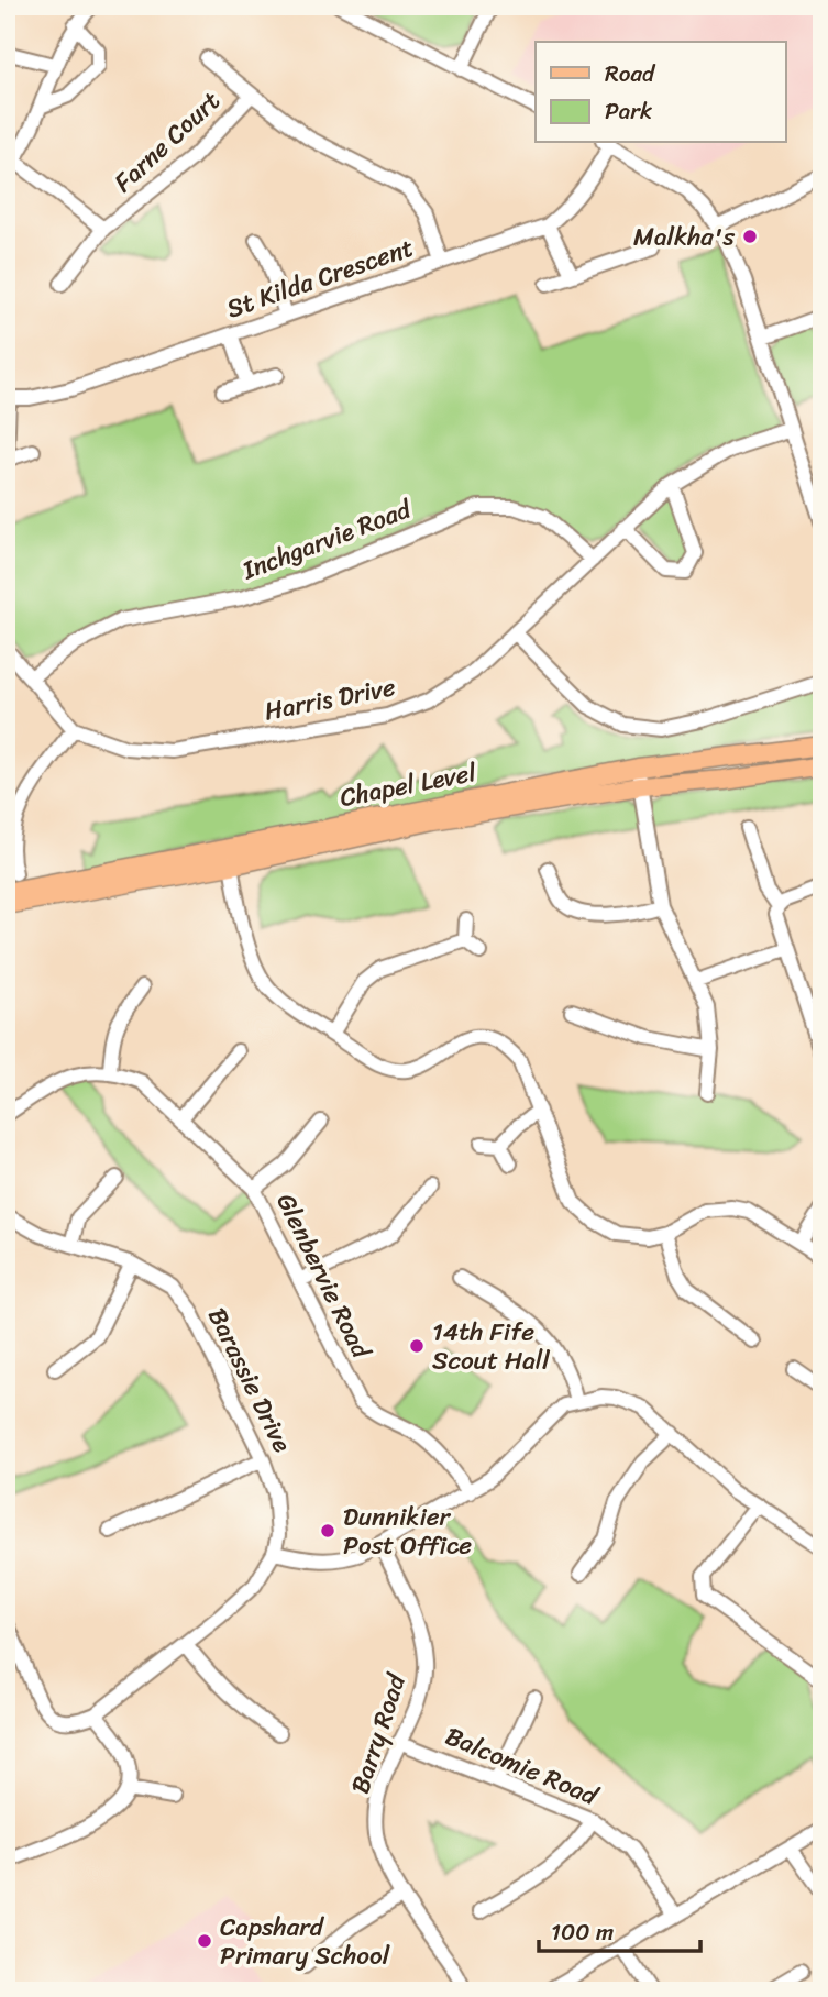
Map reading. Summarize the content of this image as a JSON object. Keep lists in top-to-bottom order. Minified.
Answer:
{"streets":{"main road":["Chapel Level"],"street":["Farne Court","St Kilda Crescent","Inchgarvie Road","Harris Drive","Glenbervie Road","Barassie Drive","Barry Road","Balcomie Road"]},"crossings":[["Farne Court","St Kilda Crescent"],["Inchgarvie Road","Harris Drive"],["Barry Road","Balcomie Road"]],"places":["Malkha's","14th Fife Scout Hall","Dunnikier Post Office","Capshard Primary School"],"legend":["Road","Park"],"scale_bar":"100 m"}
